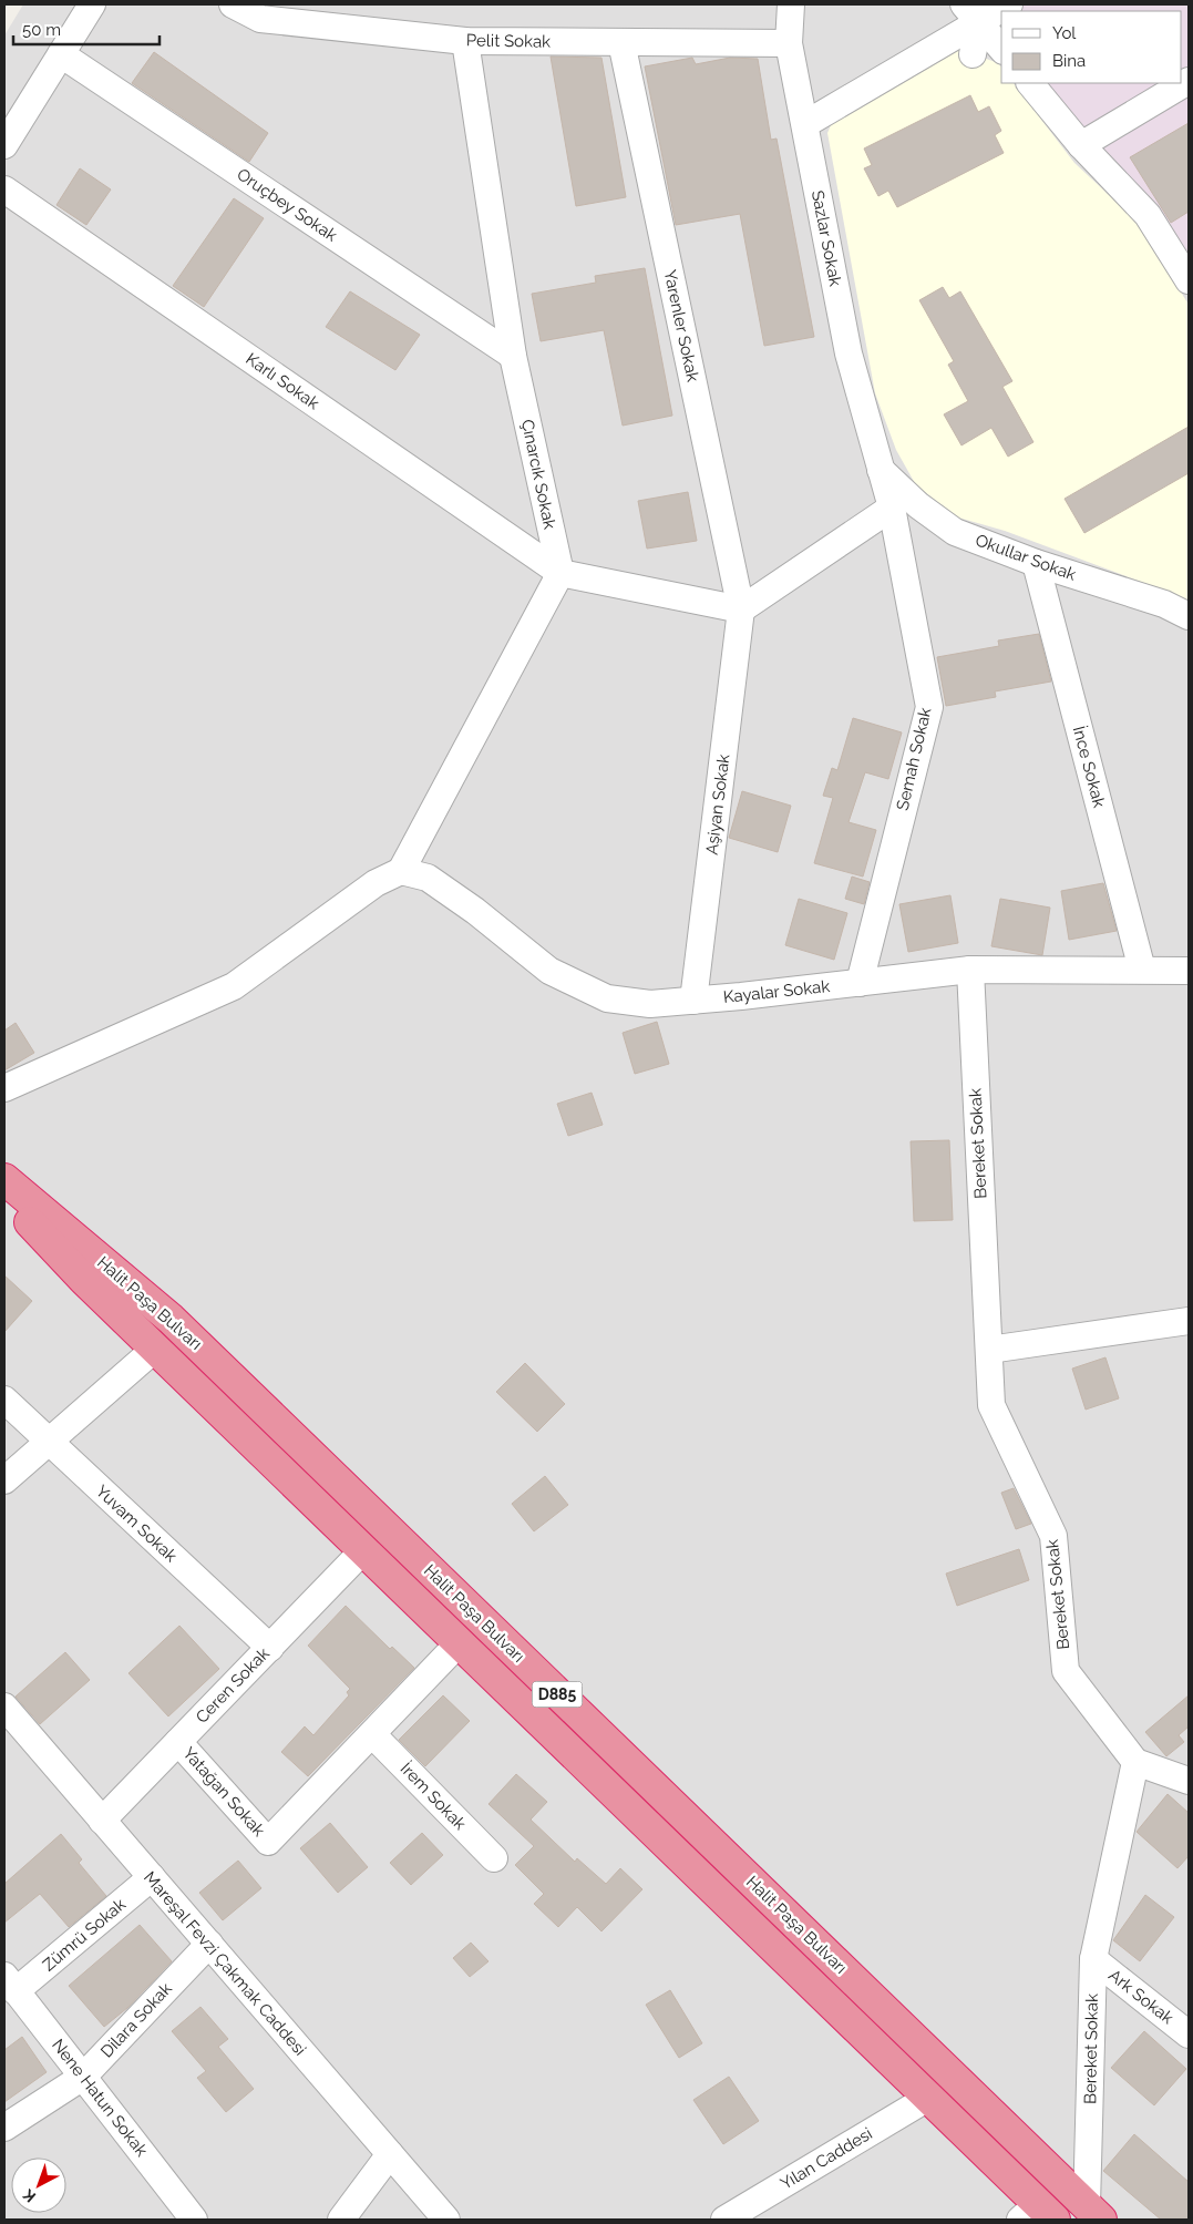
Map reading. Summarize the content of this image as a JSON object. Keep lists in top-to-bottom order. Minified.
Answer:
{"streets":{"highway":["Halit Paşa Bulvarı","D885"],"street":["Pelit Sokak","Oruçbey Sokak","Sazlar Sokak","Yarenler Sokak","Karlı Sokak","Çınarcık Sokak","Okullar Sokak","Semah Sokak","İnce Sokak","Aşiyan Sokak","Kayalar Sokak","Bereket Sokak","Yuvam Sokak","Ceren Sokak","Yatağan Sokak","İrem Sokak","Zümrü Sokak","Mareşal Fevzi Çakmak Caddesi","Ark Sokak","Dilara Sokak","Nene Hatun Sokak","Yılan Caddesi"]},"crossings":[["Pelit Sokak","Sazlar Sokak"],["Pelit Sokak","Yarenler Sokak"],["Pelit Sokak","Çınarcık Sokak"],["Oruçbey Sokak","Çınarcık Sokak"],["Sazlar Sokak","Okullar Sokak"],["Sazlar Sokak","Semah Sokak"],["Yarenler Sokak","Aşiyan Sokak"],["Karlı Sokak","Çınarcık Sokak"],["Okullar Sokak","Semah Sokak"],["Okullar Sokak","İnce Sokak"],["Semah Sokak","Kayalar Sokak"],["İnce Sokak","Kayalar Sokak"],["Aşiyan Sokak","Kayalar Sokak"],["Kayalar Sokak","Bereket Sokak"],["Bereket Sokak","Halit Paşa Bulvarı"],["Bereket Sokak","Ark Sokak"],["Halit Paşa Bulvarı","Ceren Sokak"],["Halit Paşa Bulvarı","Yılan Caddesi"],["Yuvam Sokak","Ceren Sokak"],["Ceren Sokak","Yatağan Sokak"],["Ceren Sokak","Mareşal Fevzi Çakmak Caddesi"],["Yatağan Sokak","İrem Sokak"],["Zümrü Sokak","Mareşal Fevzi Çakmak Caddesi"],["Zümrü Sokak","Nene Hatun Sokak"],["Mareşal Fevzi Çakmak Caddesi","Dilara Sokak"],["Dilara Sokak","Nene Hatun Sokak"]],"legend":["Yol","Bina"],"scale_bar":"50 m","north":"bottom left"}
